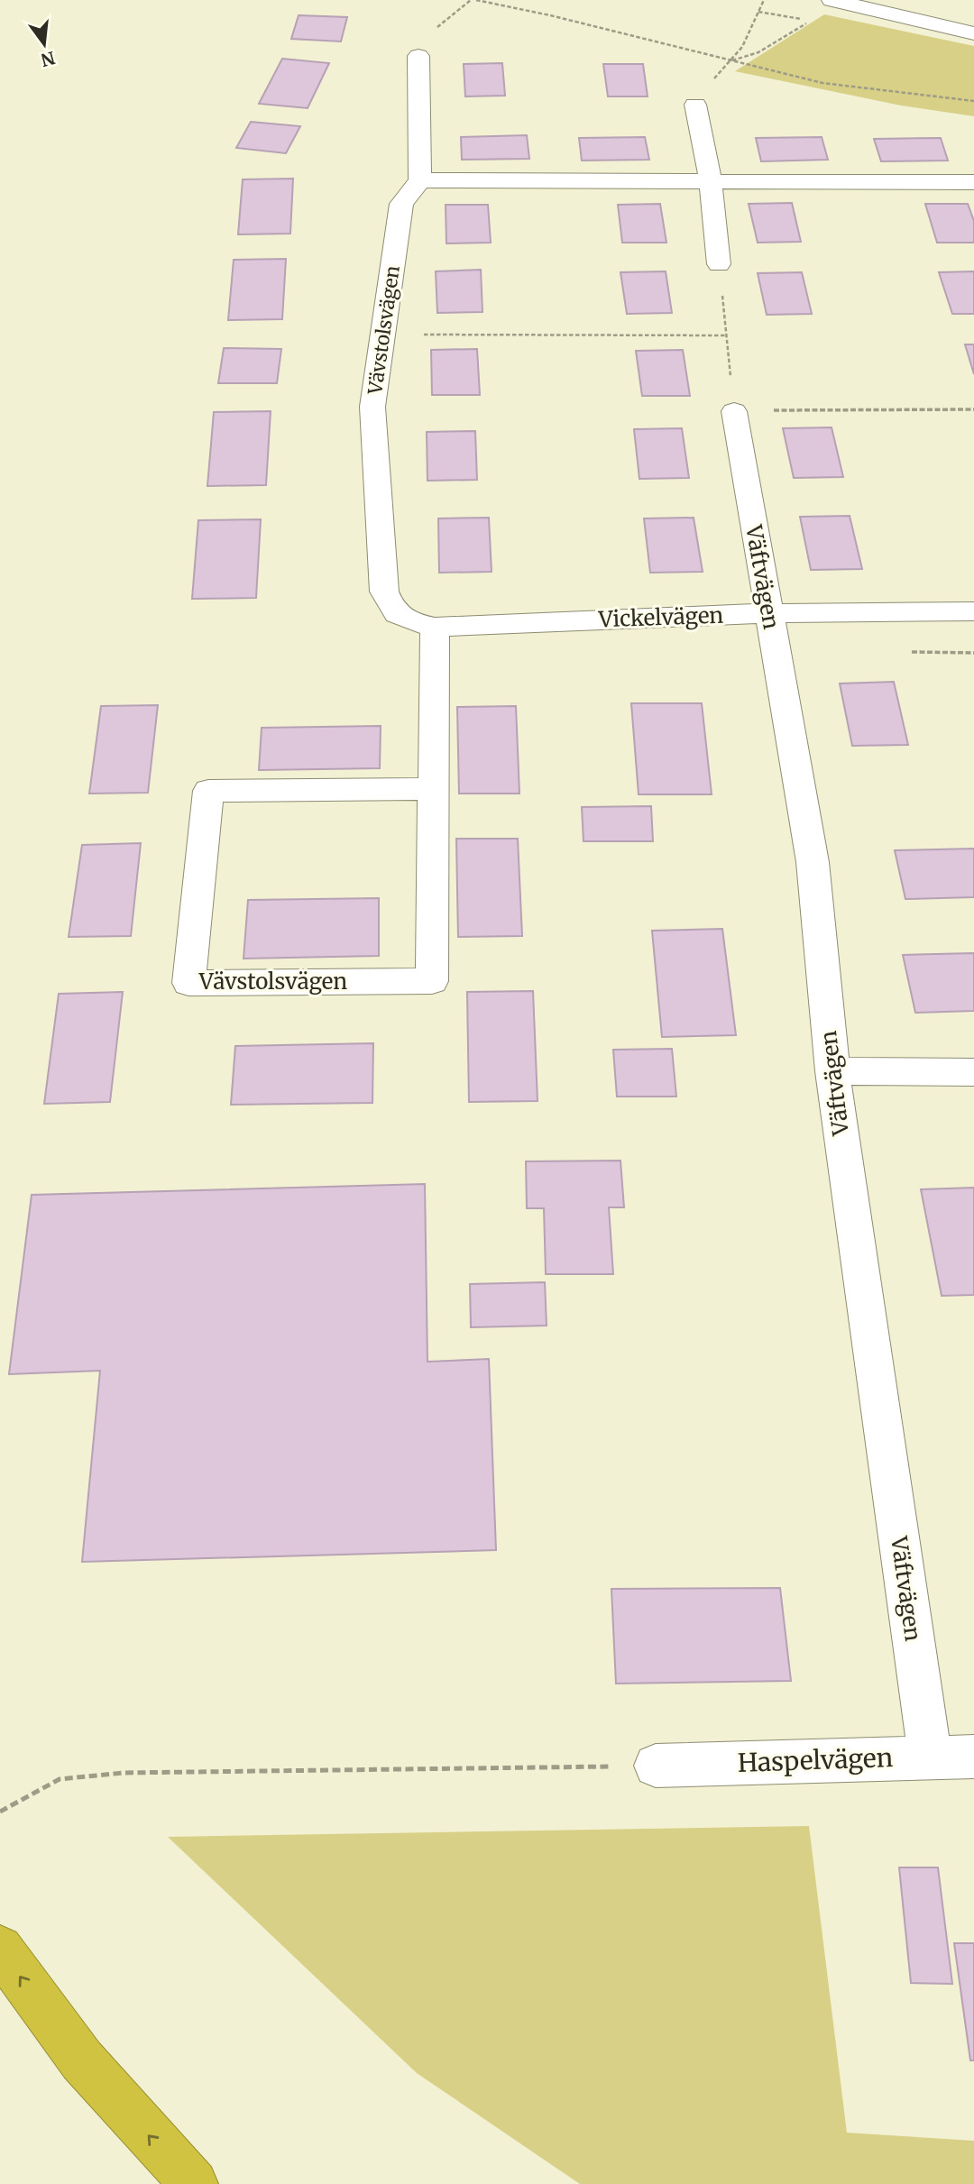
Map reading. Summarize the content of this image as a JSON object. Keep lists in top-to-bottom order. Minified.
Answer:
{"streets":{"street":["Vävstolsvägen","Väftvägen","Vickelvägen","Haspelvägen"]},"crossings":[["Vävstolsvägen","Vickelvägen"],["Väftvägen","Vickelvägen"],["Väftvägen","Haspelvägen"]],"north":"bottom"}
